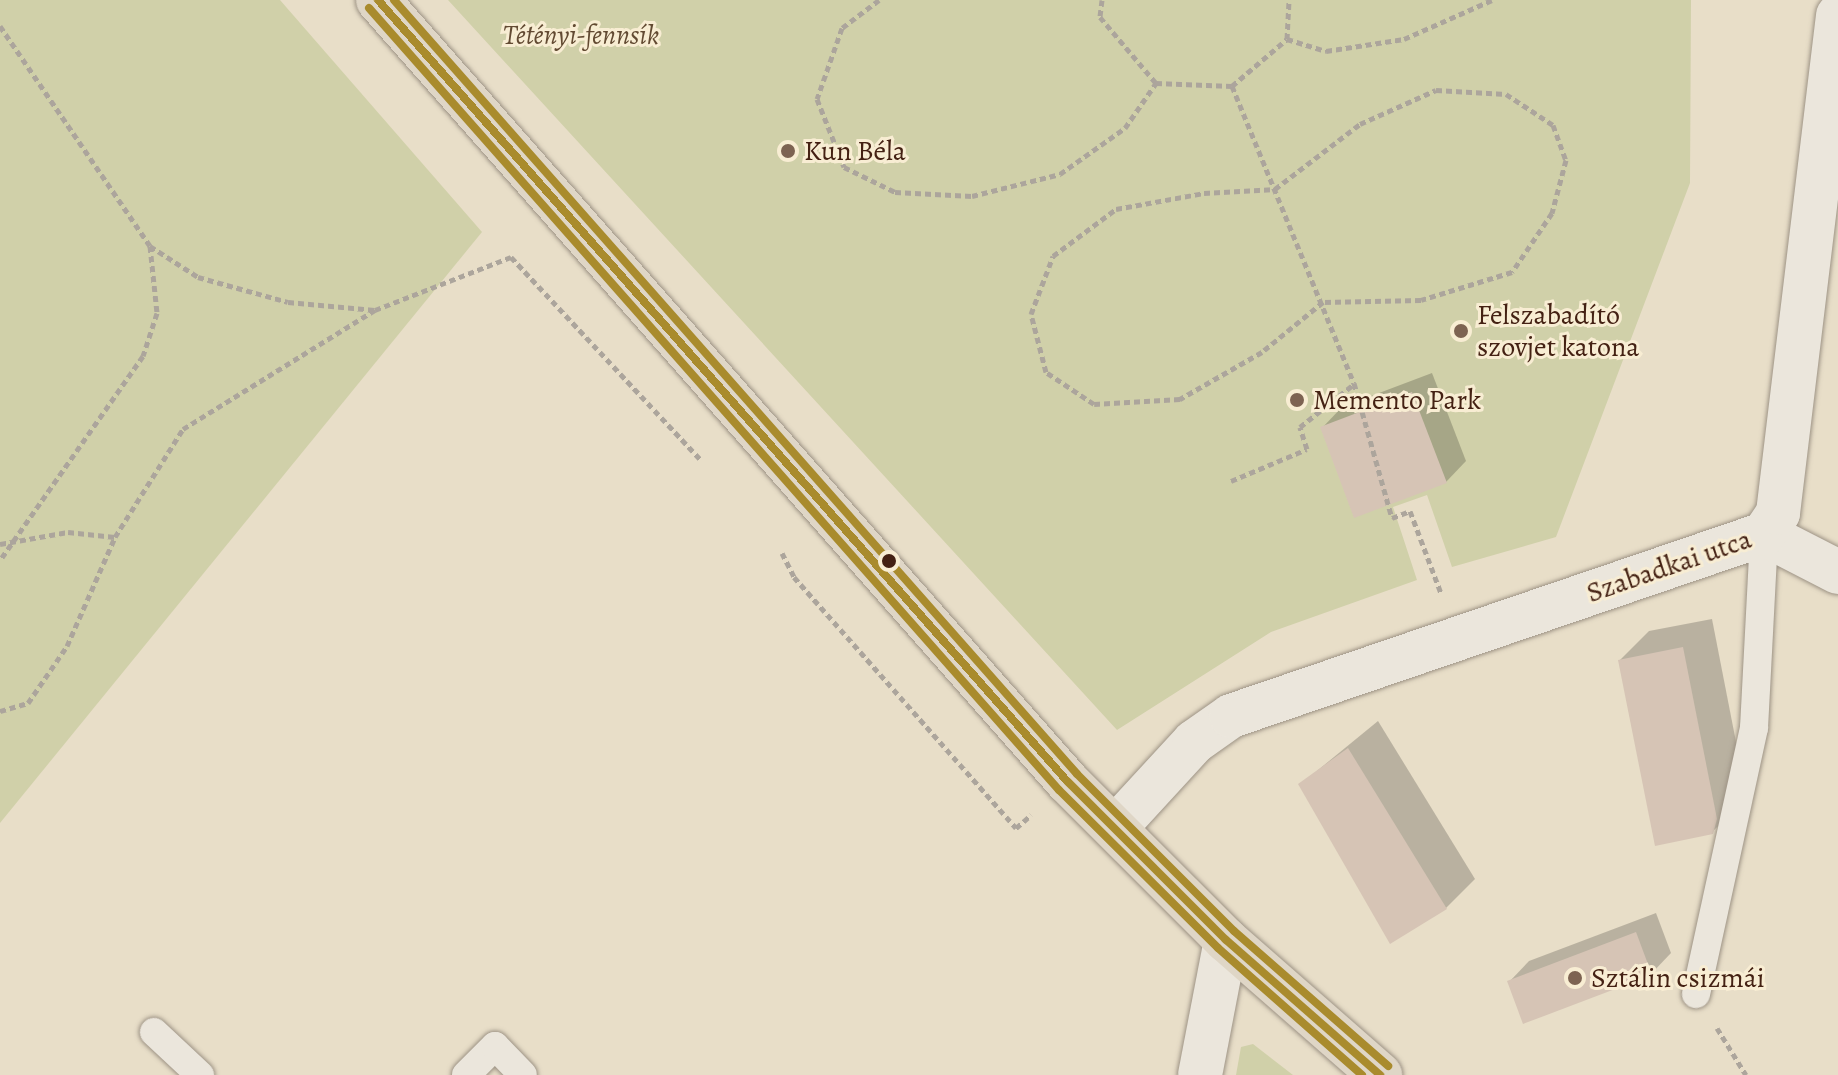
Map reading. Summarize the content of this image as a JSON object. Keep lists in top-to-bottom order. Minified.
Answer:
{"streets":{"street":["Szabadkai utca"]},"parks":["Tétényi-fennsík"],"places":["Kun Béla","Felszabadító szovjet katona","Memento Park","Sztálin csizmái"]}
